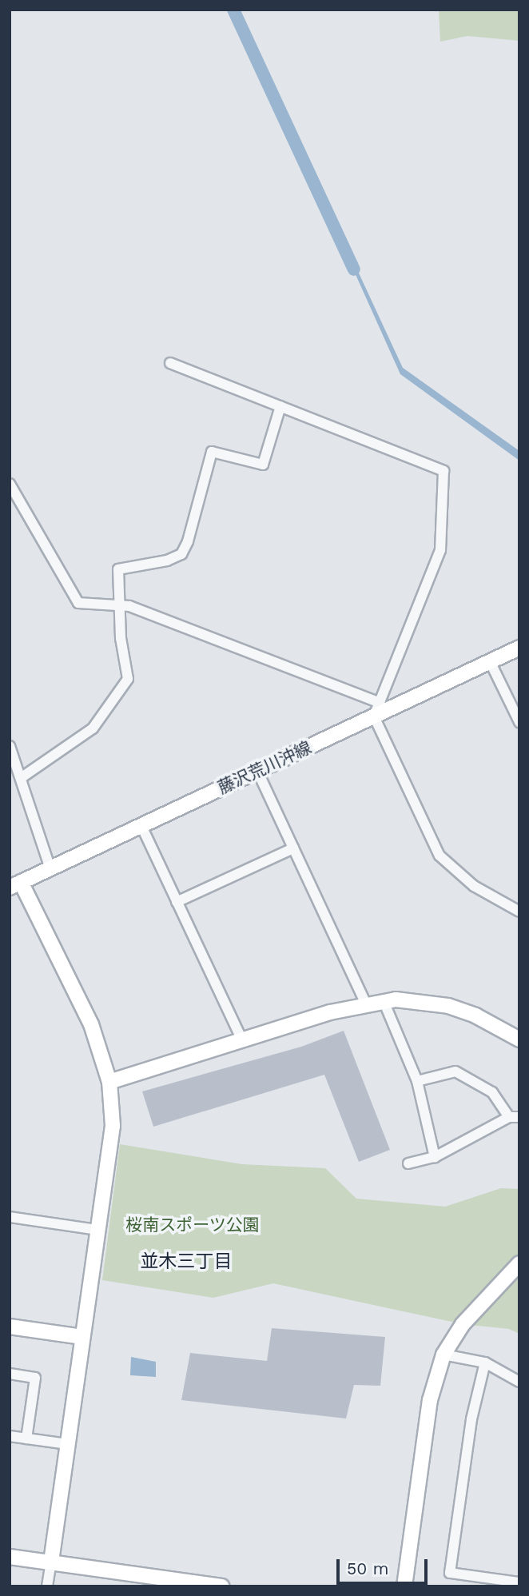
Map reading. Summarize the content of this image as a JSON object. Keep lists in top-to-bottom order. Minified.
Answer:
{"streets":{"street":["藤沢荒川沖線"]},"districts":["並木三丁目"],"parks":["桜南スポーツ公園"],"scale_bar":"50 m"}
